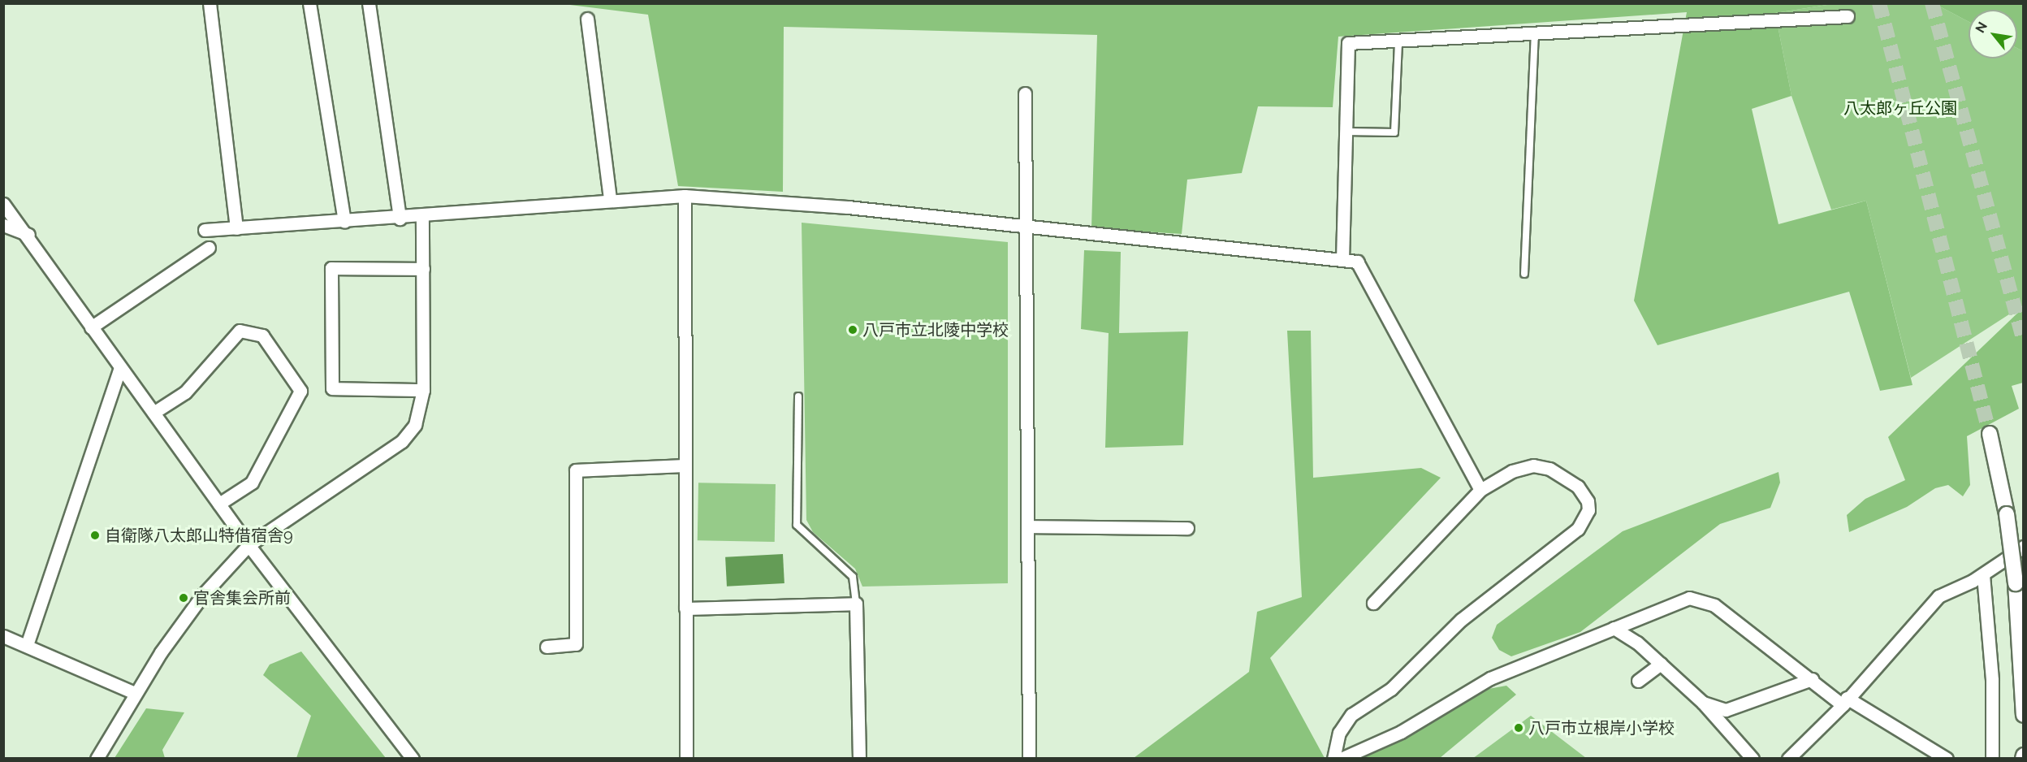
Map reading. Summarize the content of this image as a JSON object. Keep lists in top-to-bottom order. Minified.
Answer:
{"parks":["八太郎ヶ丘公園"],"places":["八戸市立北陵中学校","自衛隊八太郎山特借宿舎9","官舎集会所前","八戸市立根岸小学校"],"north":"top left"}
